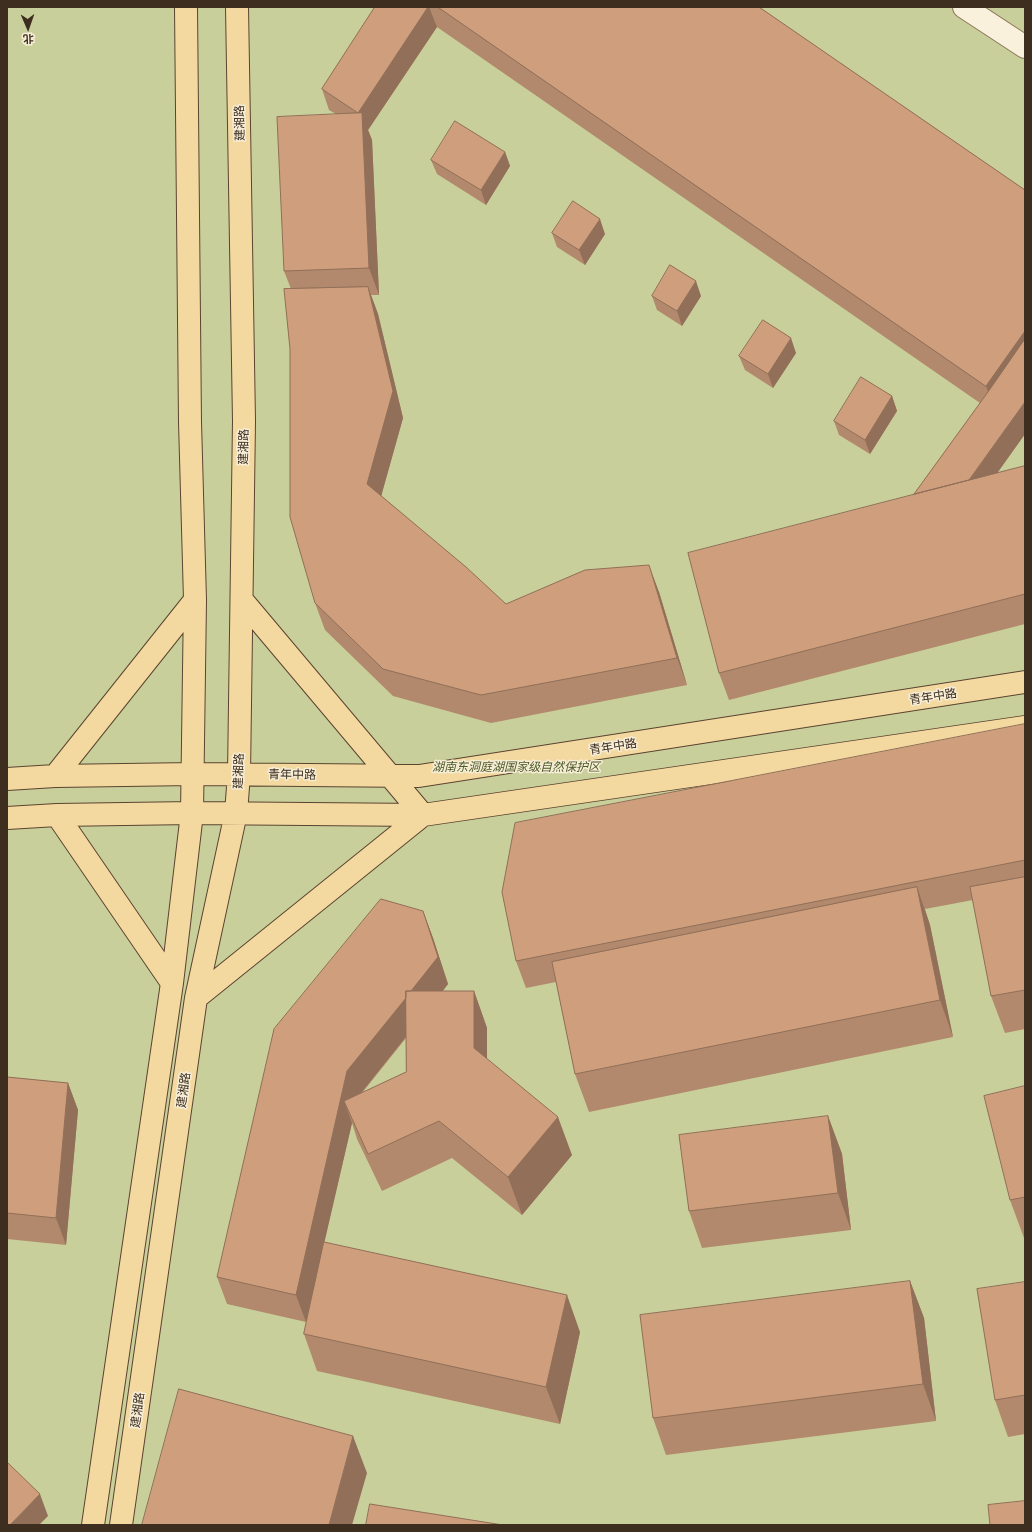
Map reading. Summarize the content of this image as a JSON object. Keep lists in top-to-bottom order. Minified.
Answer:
{"streets":{"main road":["建湘路","青年中路"]},"crossings":[["建湘路","青年中路"]],"parks":["湖南东洞庭湖国家级自然保护区"],"north":"bottom"}
